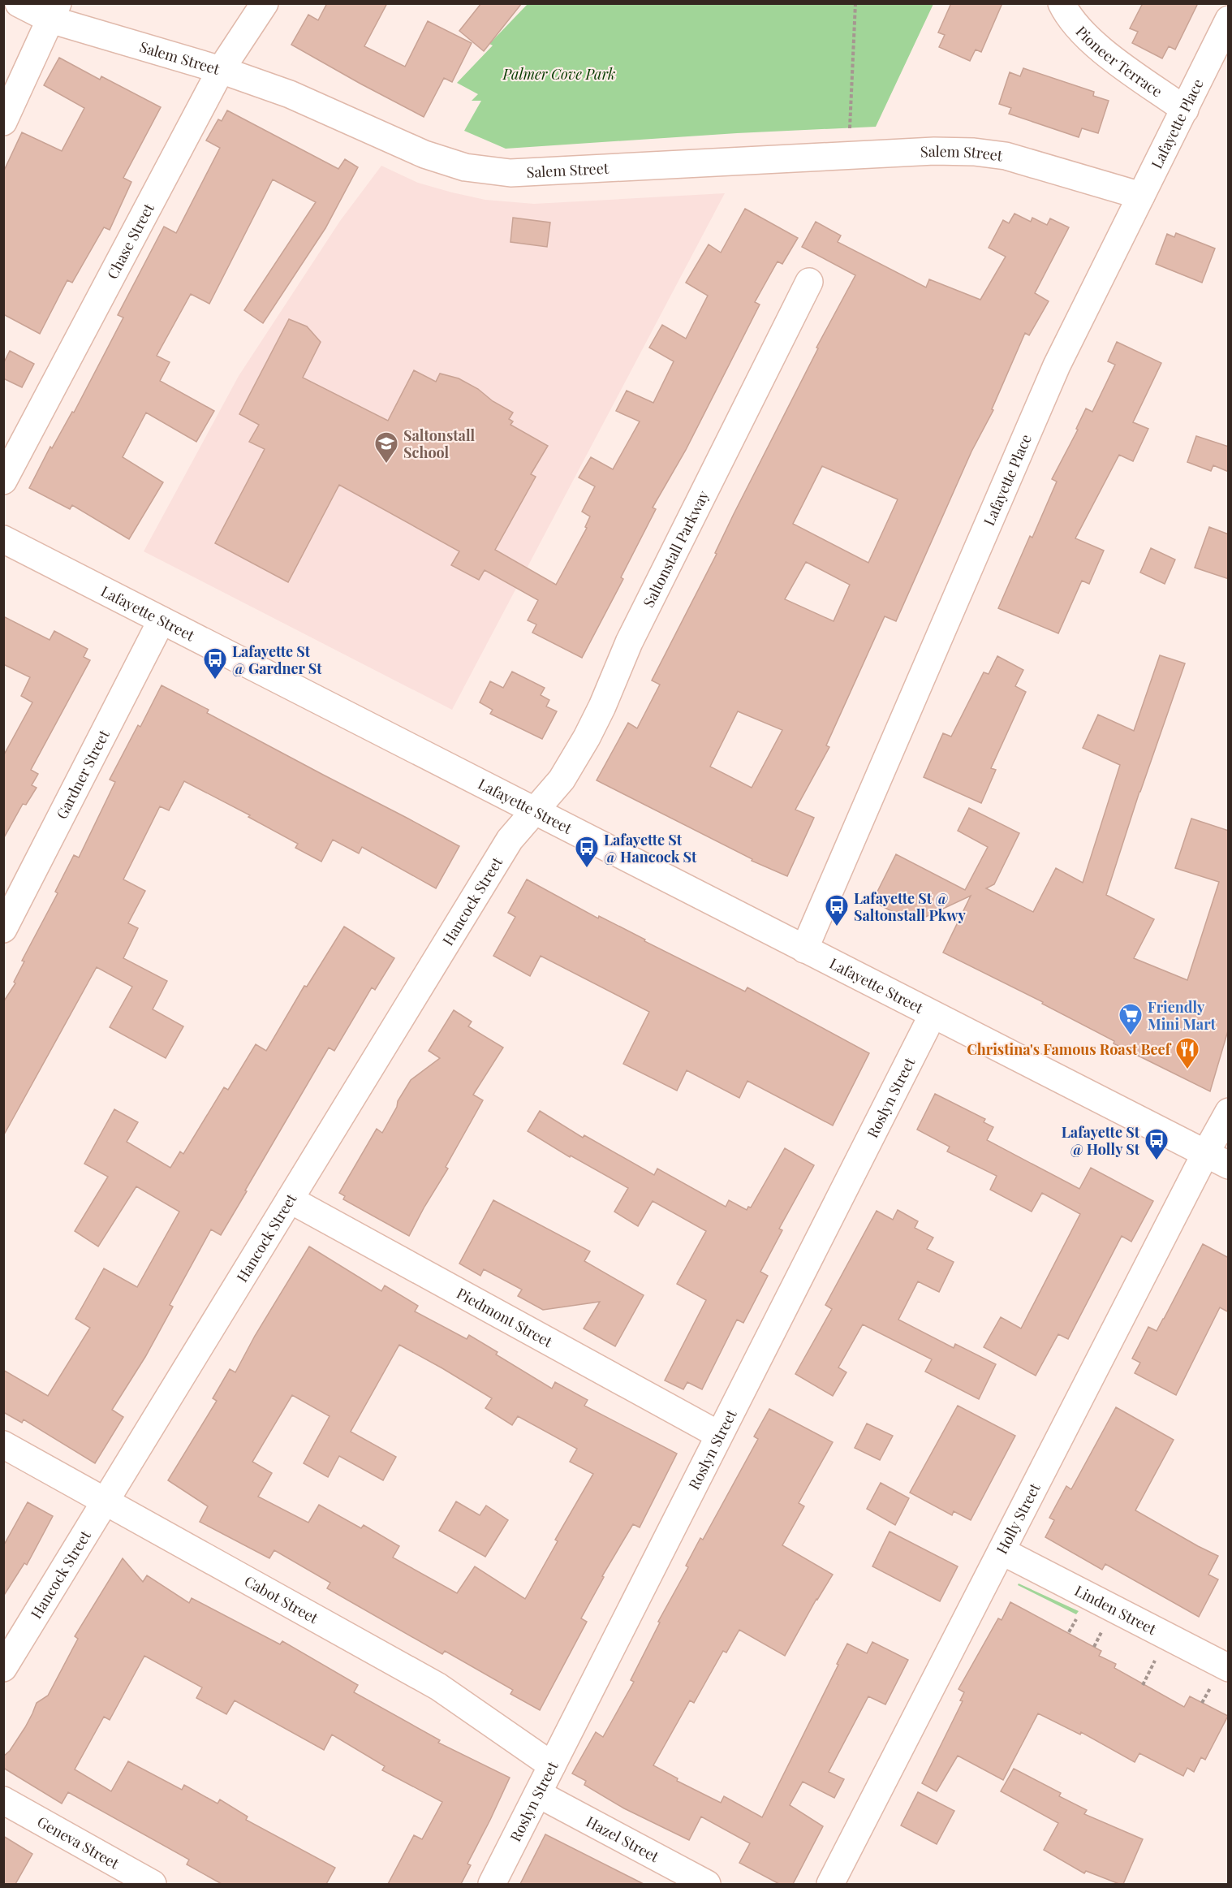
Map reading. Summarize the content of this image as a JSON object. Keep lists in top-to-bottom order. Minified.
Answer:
{"streets":{"main road":["Salem Street","Pioneer Terrace","Lafayette Place","Chase Street","Saltonstall Parkway","Lafayette Street","Gardner Street","Hancock Street","Roslyn Street","Piedmont Street","Holly Street","Cabot Street","Linden Street","Hazel Street","Geneva Street"]},"crossings":[["Salem Street","Lafayette Place"],["Salem Street","Chase Street"],["Pioneer Terrace","Lafayette Place"],["Lafayette Place","Lafayette Street"],["Saltonstall Parkway","Lafayette Street"],["Saltonstall Parkway","Hancock Street"],["Lafayette Street","Gardner Street"],["Lafayette Street","Hancock Street"],["Lafayette Street","Roslyn Street"],["Lafayette Street","Holly Street"],["Hancock Street","Piedmont Street"],["Hancock Street","Cabot Street"],["Roslyn Street","Piedmont Street"],["Roslyn Street","Cabot Street"],["Roslyn Street","Hazel Street"],["Holly Street","Linden Street"]],"parks":["Palmer Cove Park"],"places":{"school or university":["Saltonstall School"],"bus stop":["Lafayette St @ Gardner St","Lafayette St @ Hancock St","Lafayette St @ Saltonstall Pkwy","Lafayette St @ Holly St"],"supermarket":["Friendly Mini Mart"],"restaurant":["Christina's Famous Roast Beef"]}}
